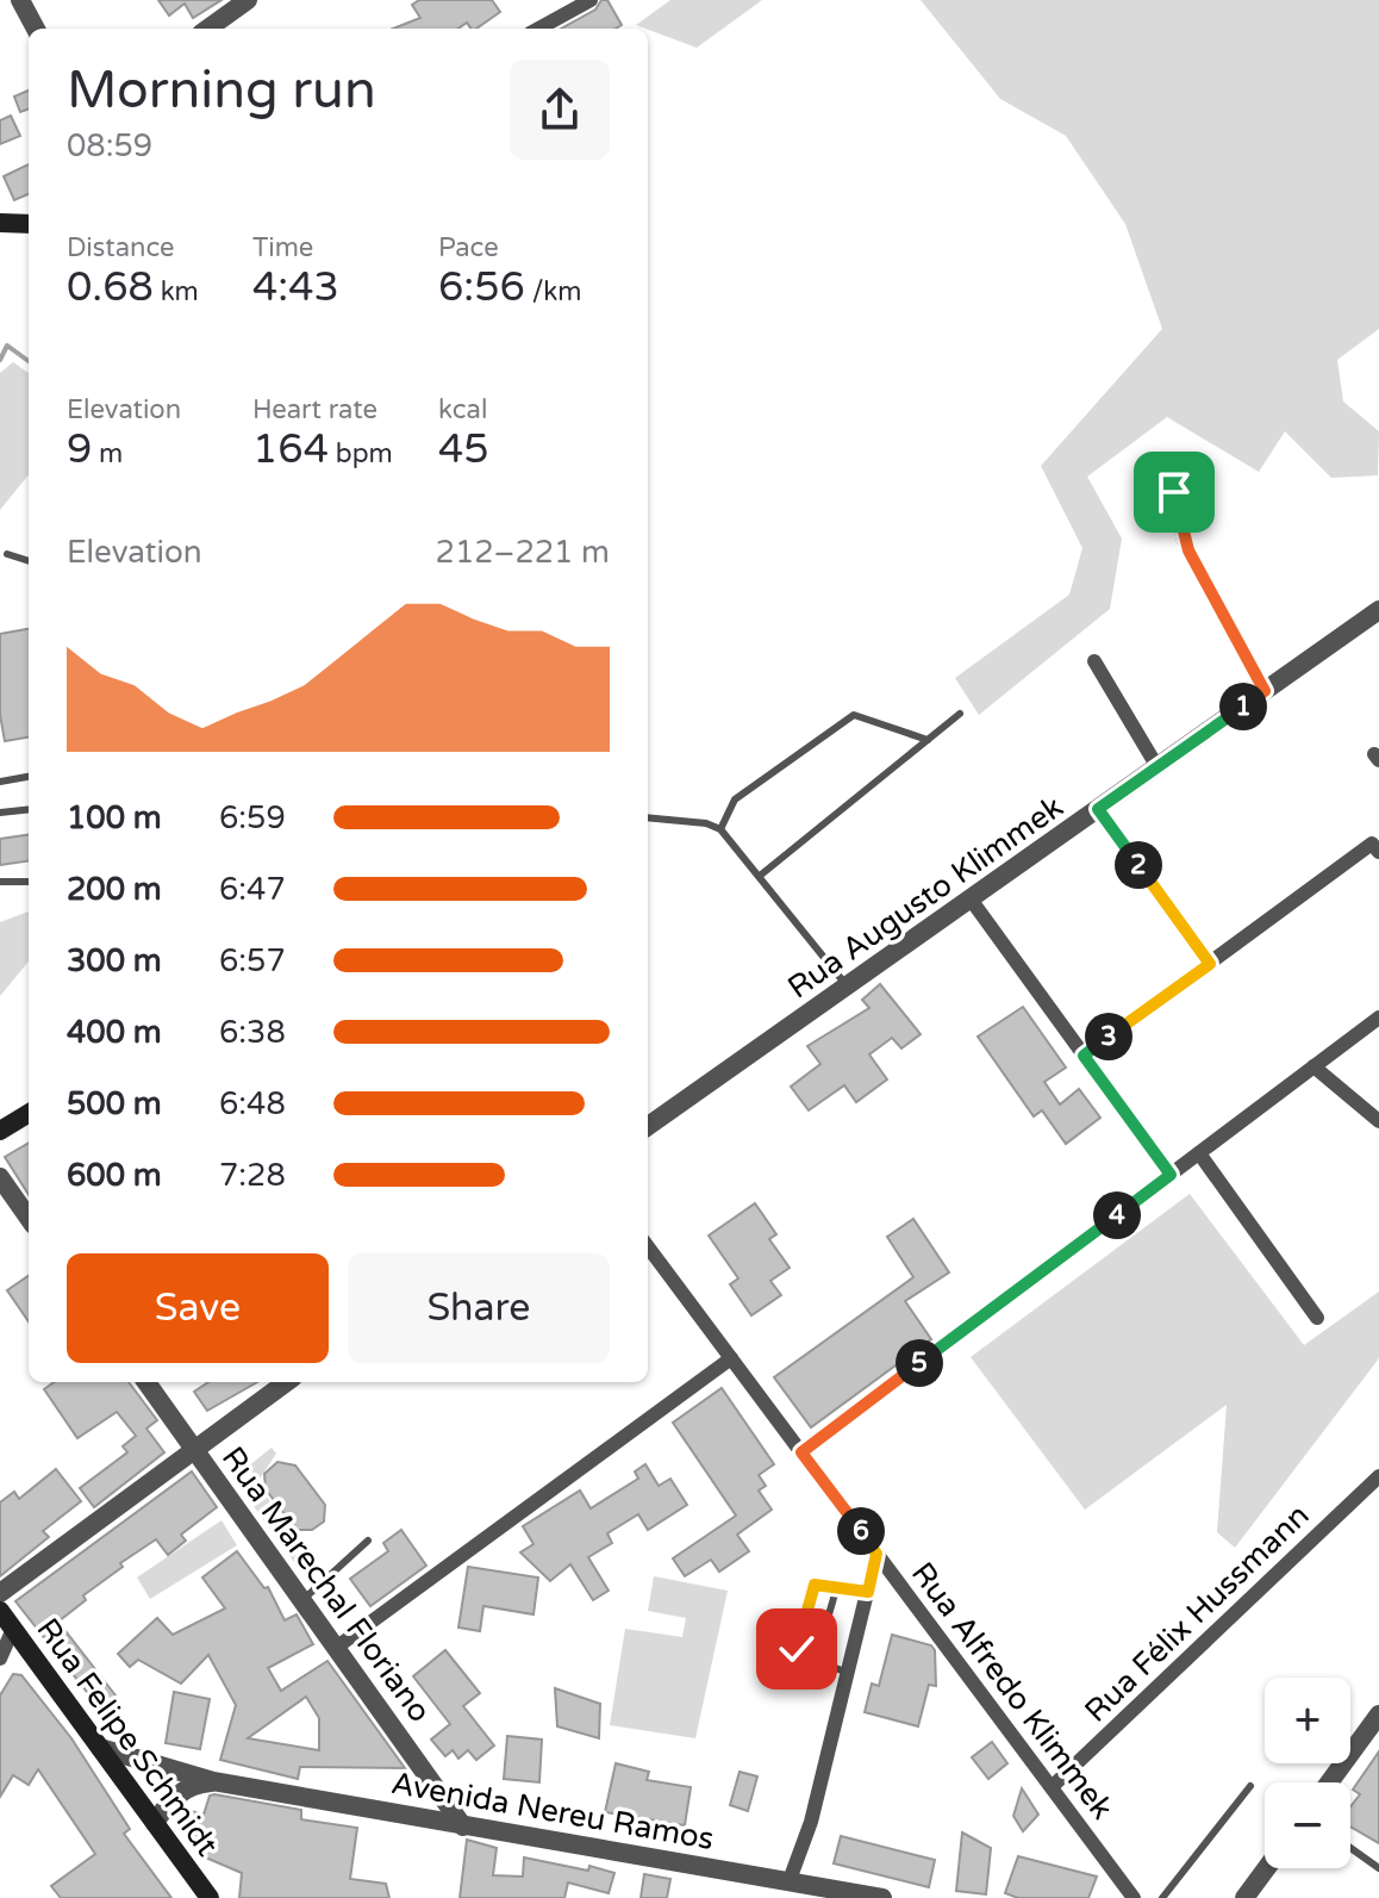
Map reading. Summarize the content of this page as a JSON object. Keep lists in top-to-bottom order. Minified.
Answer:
{"streets":{"main road":["Rua Felipe Schmidt"],"street":["Rua Augusto Klimmek","Rua Marechal Floriano","Rua Félix Hussmann","Rua Alfredo Klimmek","Avenida Nereu Ramos"]},"crossings":[["Rua Marechal Floriano","Avenida Nereu Ramos"],["Rua Félix Hussmann","Rua Alfredo Klimmek"],["Rua Felipe Schmidt","Avenida Nereu Ramos"]],"page":{"heading":["Morning run","08:59"],"stats":[["Distance","0.68 km"],["Time","4:43"],["Pace","6:56 /km"],["Elevation","9 m"],["Heart rate","164 bpm"],["kcal","45"]],"chart":["Elevation","212–221 m"],"pins":["1","2","3","4","5","6"],"list":[{"name":"100 m","note":"6:59"},{"name":"200 m","note":"6:47"},{"name":"300 m","note":"6:57"},{"name":"400 m","note":"6:38"},{"name":"500 m","note":"6:48"},{"name":"600 m","note":"7:28"}],"buttons":["Save","Share"],"map_buttons":["+","−"]}}
